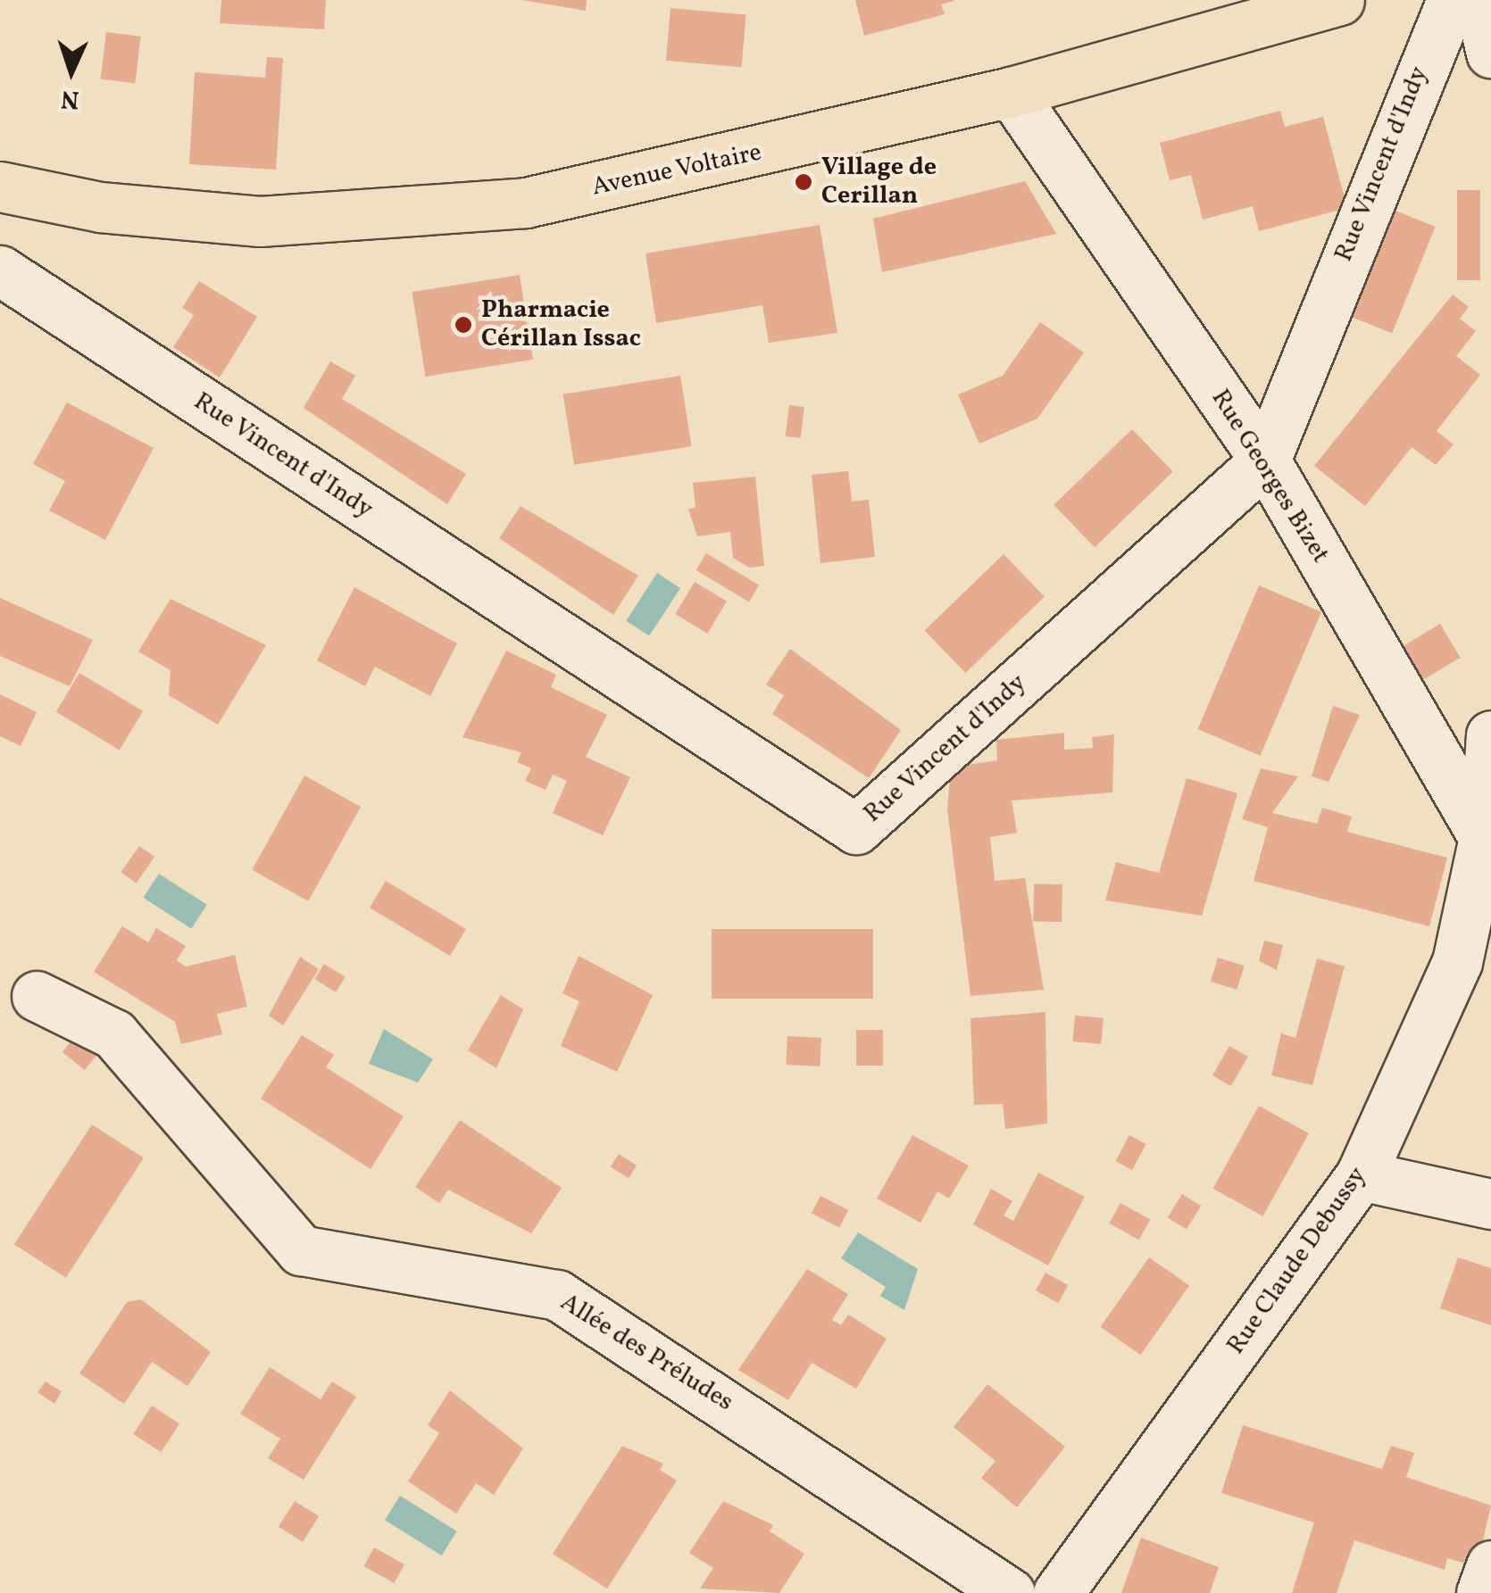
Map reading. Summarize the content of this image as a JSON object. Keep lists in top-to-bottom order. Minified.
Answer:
{"streets":{"main road":["Avenue Voltaire"],"street":["Rue Vincent d'Indy","Rue Georges Bizet","Rue Claude Debussy","Allée des Préludes"]},"crossings":[["Rue Vincent d'Indy","Rue Georges Bizet"],["Avenue Voltaire","Rue Georges Bizet"],["Rue Georges Bizet","Rue Claude Debussy"]],"places":["Village de Cerillan","Pharmacie Cérillan Issac"],"north":"bottom"}
